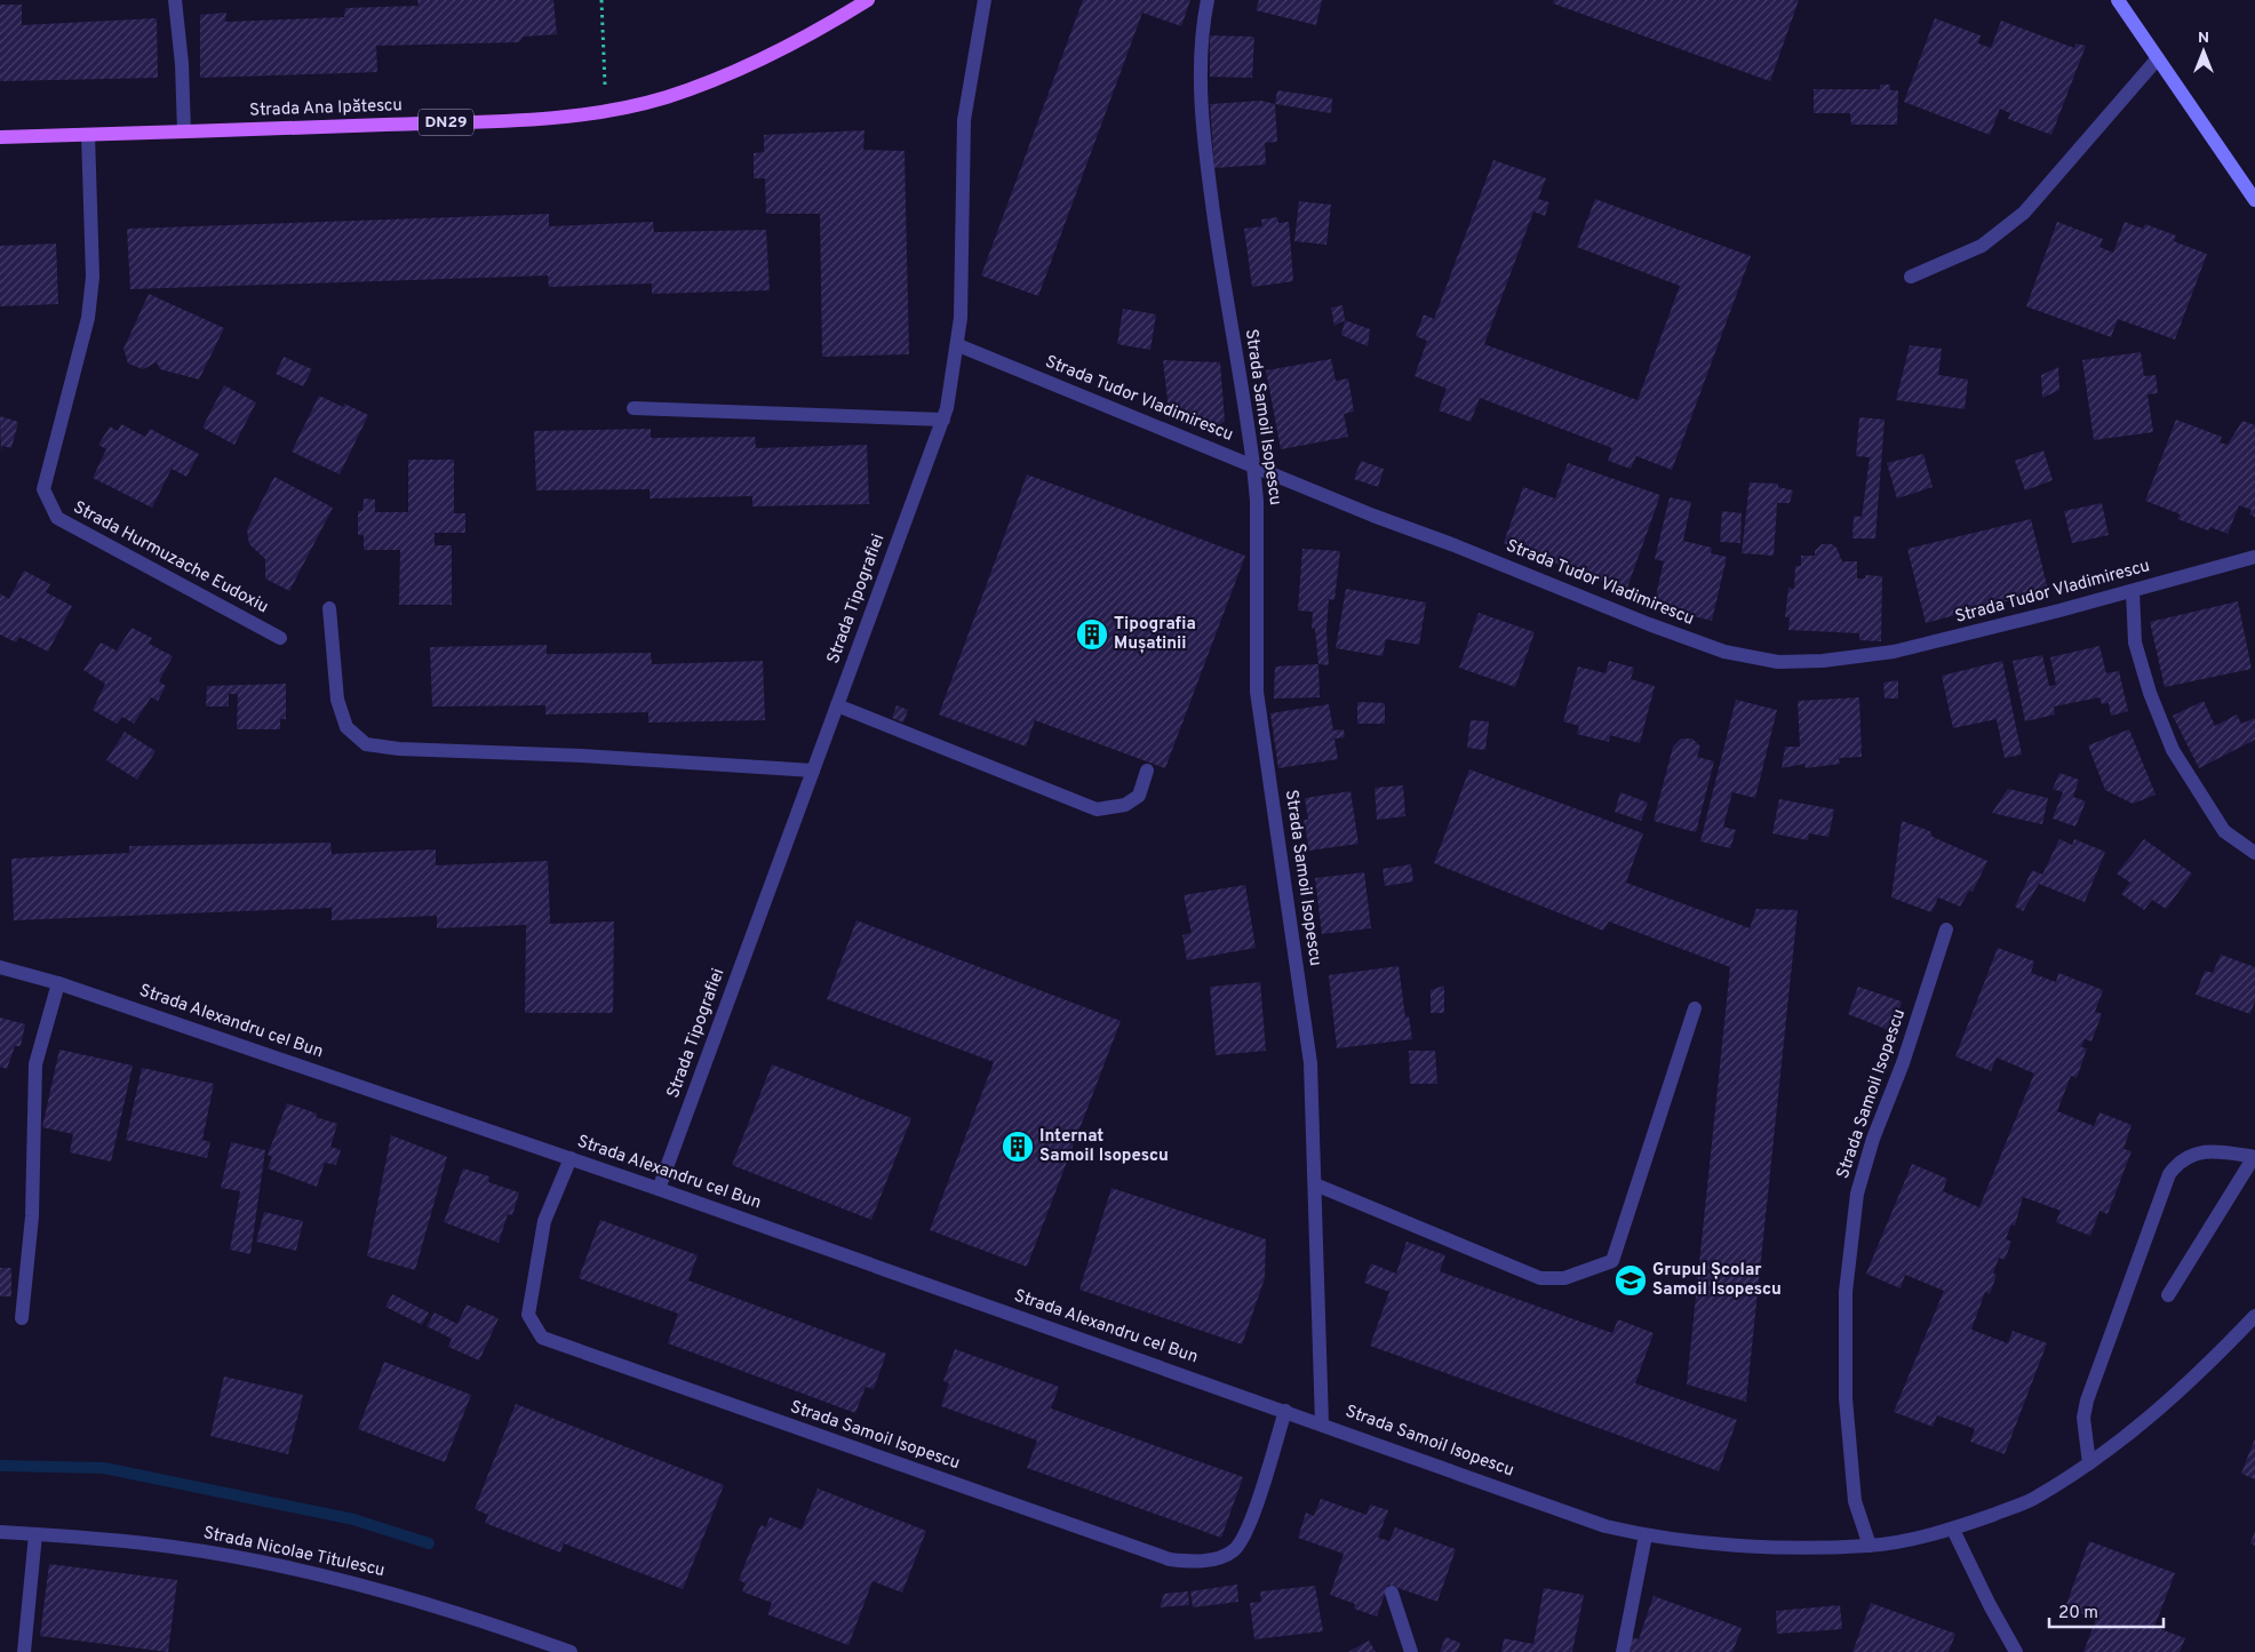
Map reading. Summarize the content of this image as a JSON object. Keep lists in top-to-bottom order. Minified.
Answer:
{"streets":{"main road":["Strada Ana Ipătescu","DN29"],"street":["Strada Tudor Vladimirescu","Strada Samoil Isopescu","Strada Hurmuzache Eudoxiu","Strada Tipografiei","Strada Alexandru cel Bun","Strada Nicolae Titulescu"]},"crossings":[["Strada Ana Ipătescu","Strada Hurmuzache Eudoxiu"],["Strada Tudor Vladimirescu","Strada Samoil Isopescu"],["Strada Tudor Vladimirescu","Strada Tipografiei"],["Strada Samoil Isopescu","Strada Alexandru cel Bun"],["Strada Tipografiei","Strada Alexandru cel Bun"]],"places":{"building":["Tipografia Mușatinii","Internat Samoil Isopescu"],"school or university":["Grupul Școlar Samoil Isopescu"]},"scale_bar":"20 m","north":"top"}
